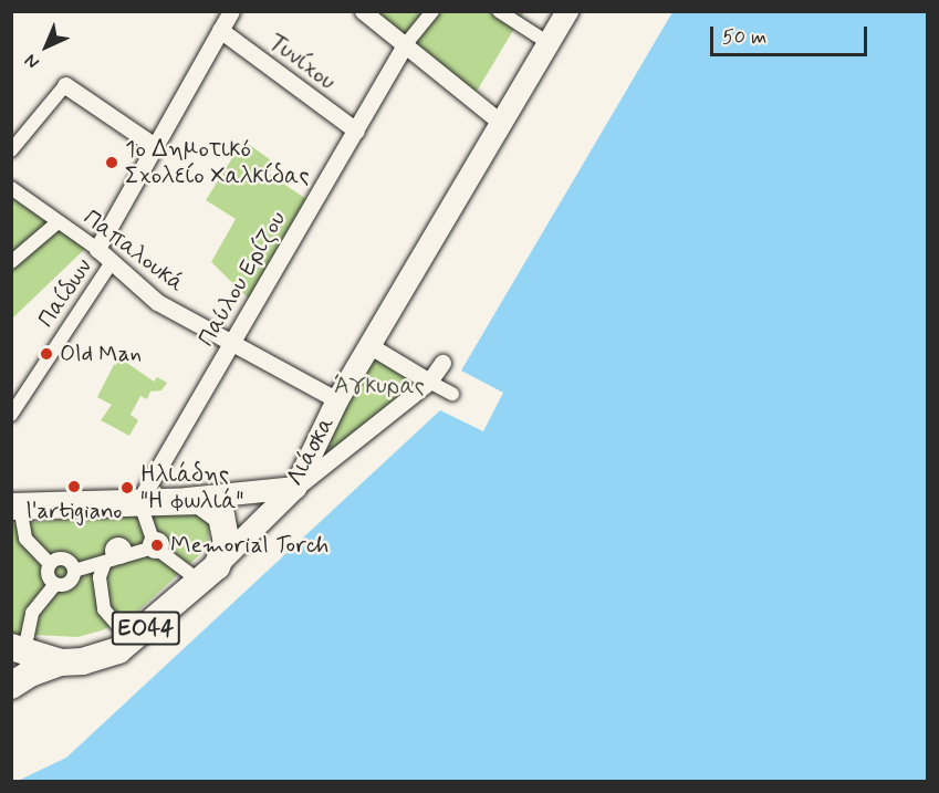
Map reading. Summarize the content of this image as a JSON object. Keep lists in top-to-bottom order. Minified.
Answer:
{"streets":{"main road":["Λιάσκα","ΕΟ44"],"street":["Τυνίχου","Παπαλουκά","Παύλου Ερίζου","Παίδων"]},"crossings":[["Τυνίχου","Παύλου Ερίζου"],["Παπαλουκά","Παύλου Ερίζου"],["Παπαλουκά","Παίδων"],["Παπαλουκά","Λιάσκα"],["Λιάσκα","ΕΟ44"]],"parks":["Άγκυρας"],"places":["1ο Δημοτικό Σχολείο Χαλκίδας","Old Man","l'artigiano","Ηλιάδης \"Η φωλιά\"","Memorial Torch"],"scale_bar":"50 m","north":"bottom left"}
